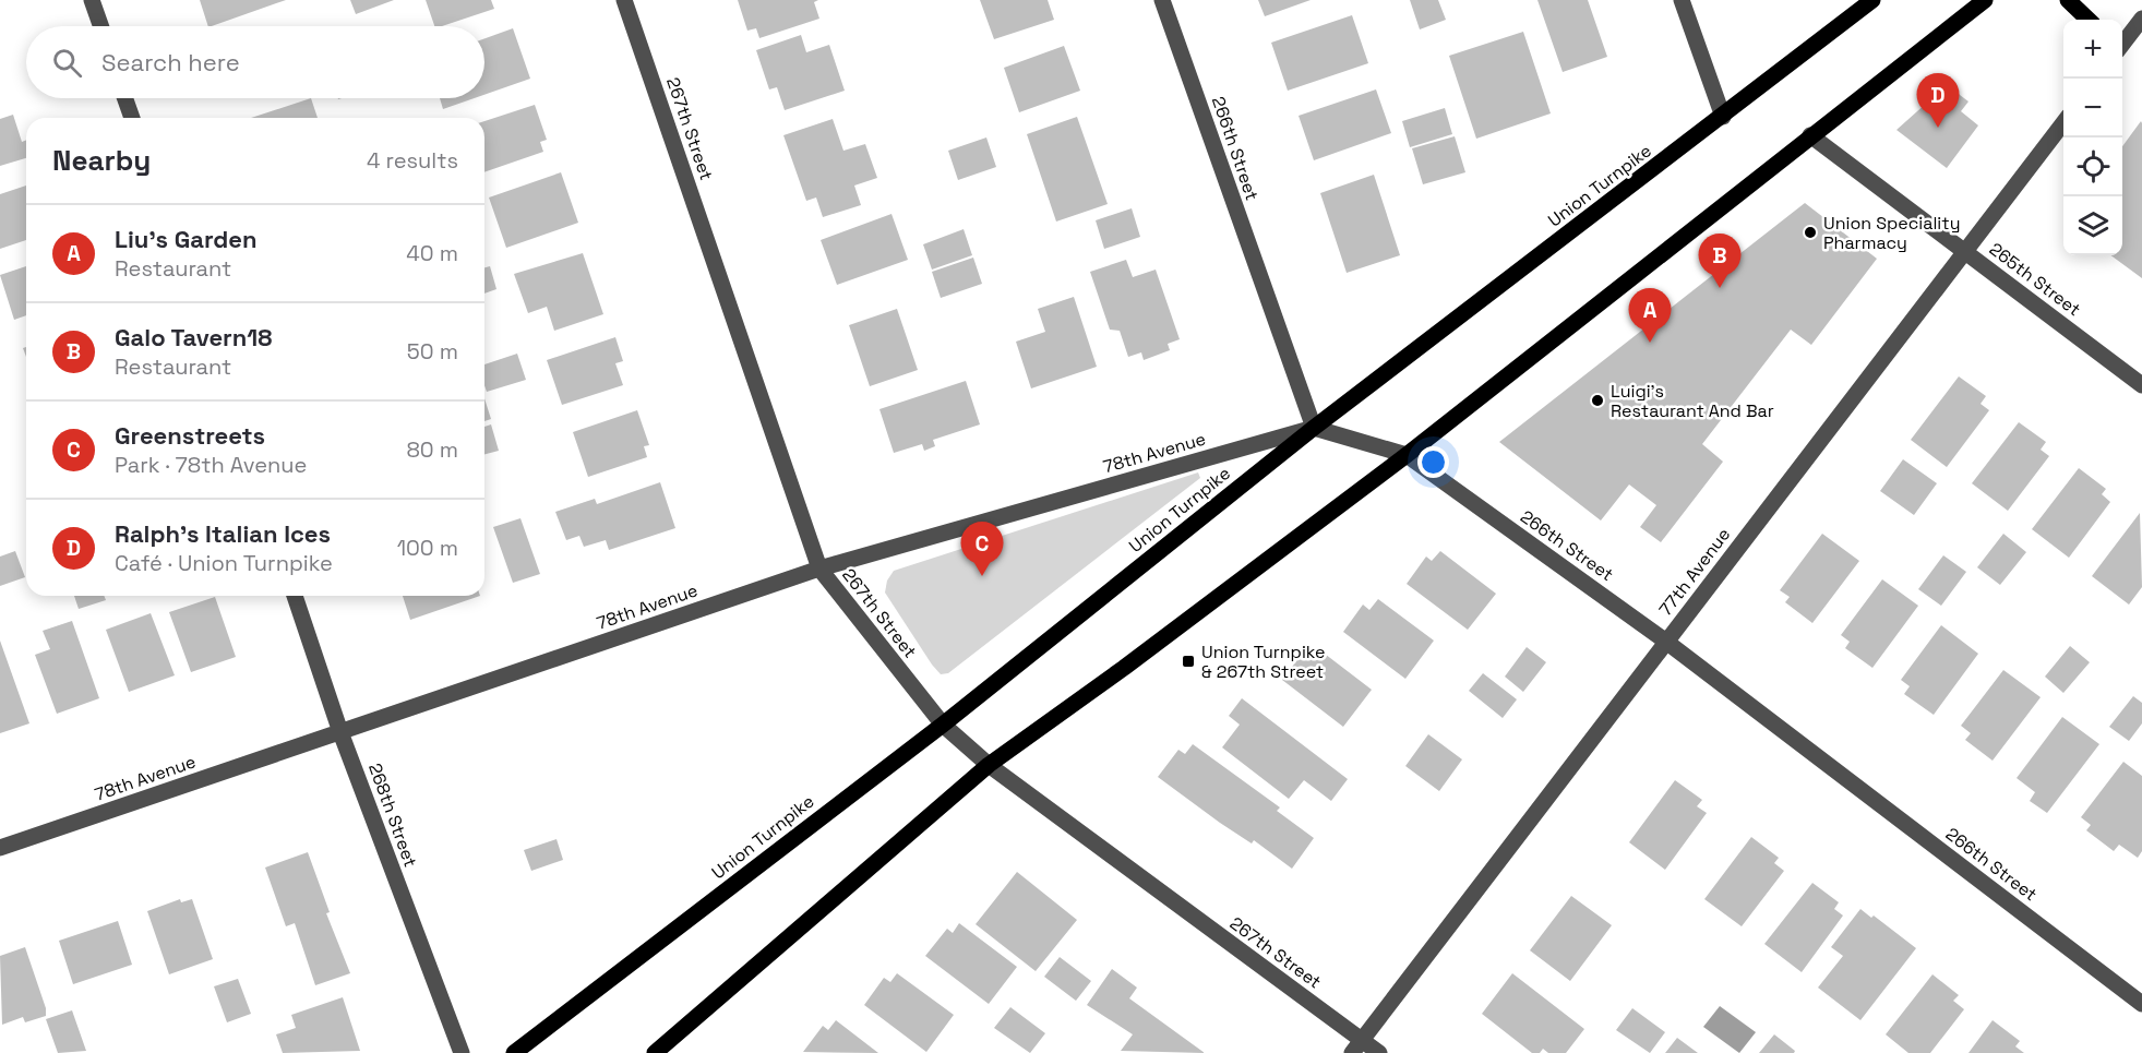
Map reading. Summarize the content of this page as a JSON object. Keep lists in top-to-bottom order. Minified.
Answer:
{"streets":{"main road":["Union Turnpike"],"street":["267th Street","266th Street","265th Street","78th Avenue","77th Avenue","268th Street"]},"crossings":[["267th Street","Union Turnpike"],["267th Street","78th Avenue"],["267th Street","77th Avenue"],["266th Street","Union Turnpike"],["266th Street","78th Avenue"],["266th Street","77th Avenue"],["Union Turnpike","78th Avenue"],["265th Street","77th Avenue"],["78th Avenue","268th Street"]],"places":{"other":["Union Speciality Pharmacy","Luigi's Restaurant And Bar"],"transit":["Union Turnpike & 267th Street"]},"page":{"map_buttons":["+","−"],"search":"Search here","pins":["D","B","A","C"],"heading":["Nearby","4 results"],"list":[{"mark":"A","name":"Liu's Garden","note":"Restaurant","value":"40 m"},{"mark":"B","name":"Galo Tavern18","note":"Restaurant","value":"50 m"},{"mark":"C","name":"Greenstreets","note":"Park · 78th Avenue","value":"80 m"},{"mark":"D","name":"Ralph's Italian Ices","note":"Café · Union Turnpike","value":"100 m"}]}}
